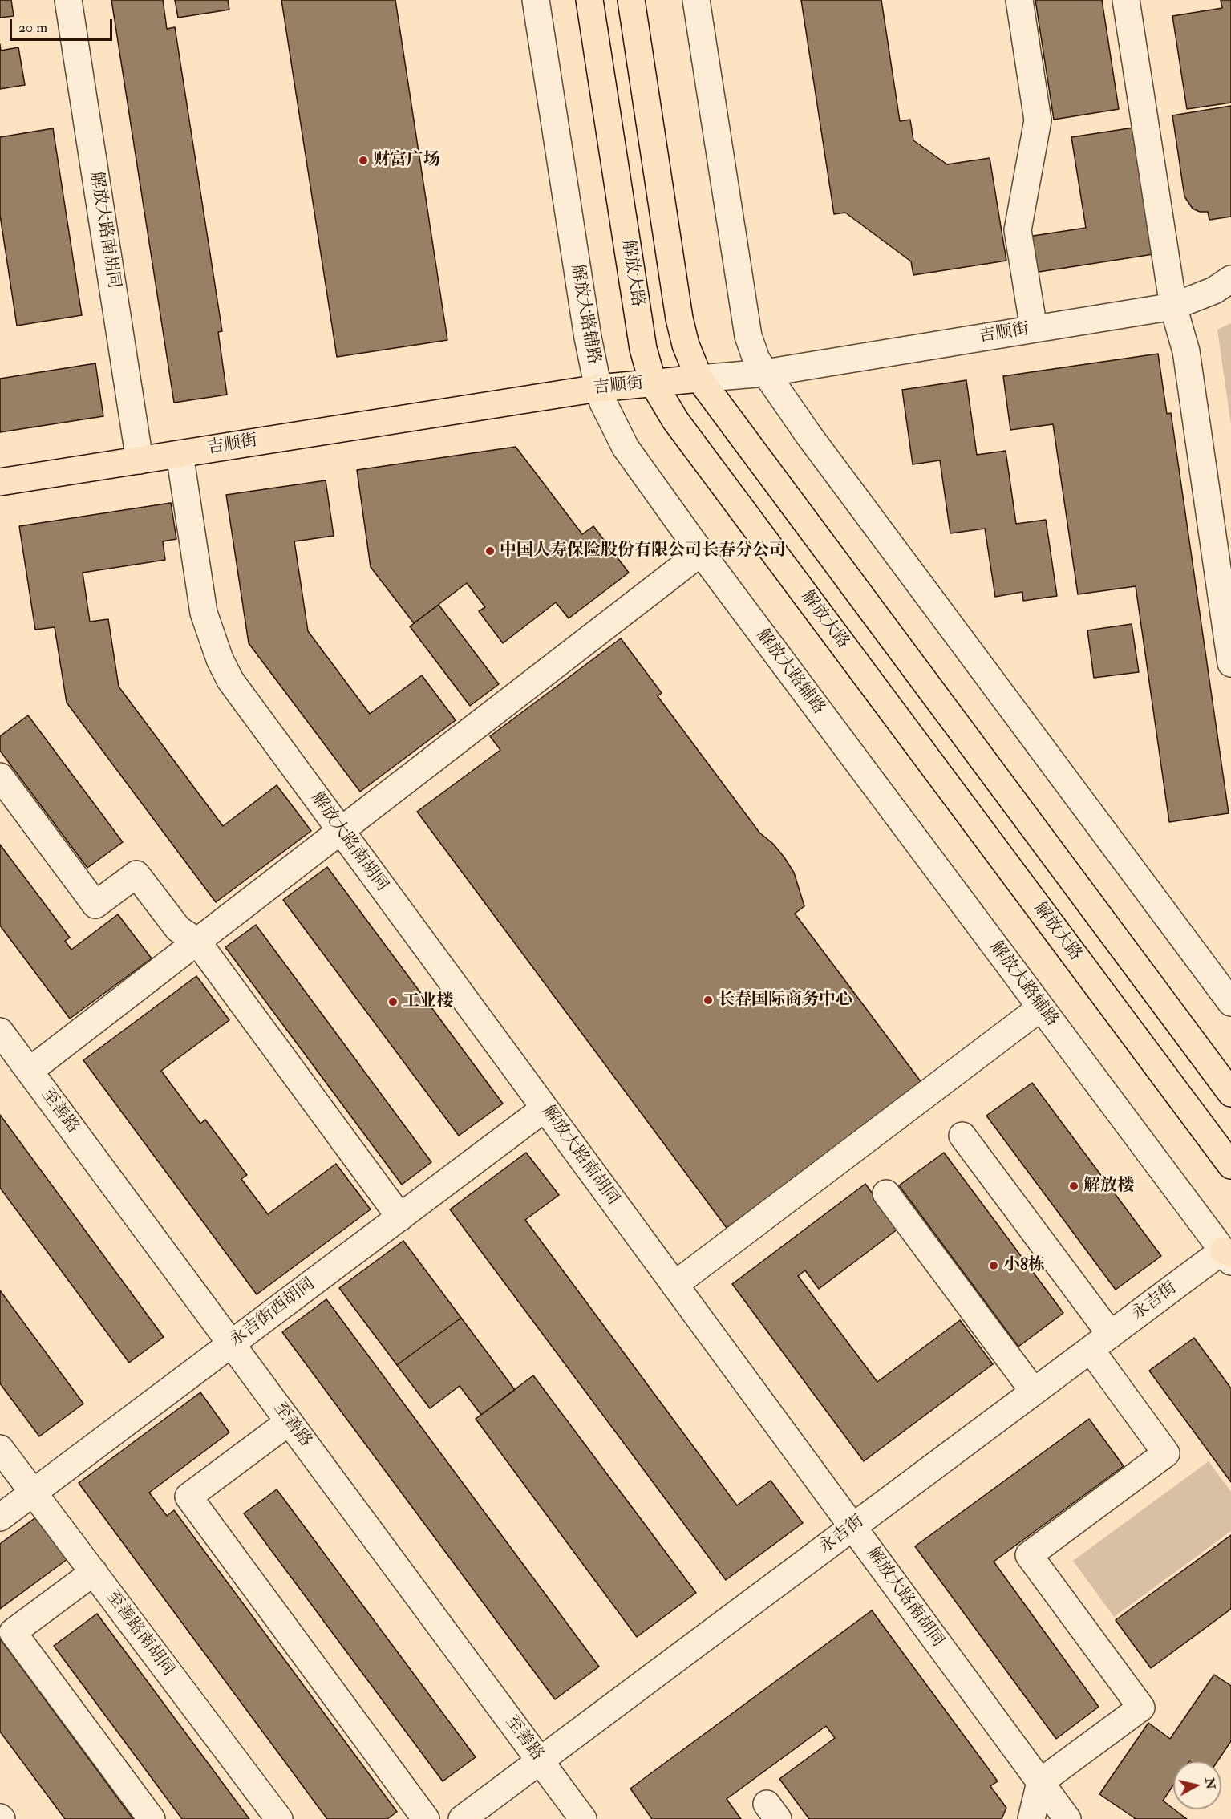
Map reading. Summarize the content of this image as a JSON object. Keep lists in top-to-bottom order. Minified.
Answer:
{"streets":{"main road":["解放大路","吉顺街"],"street":["解放大路南胡同","解放大路辅路","至善路","永吉街","永吉街西胡同","至善路南胡同"]},"crossings":[["解放大路南胡同","吉顺街"],["解放大路南胡同","永吉街"],["解放大路南胡同","永吉街西胡同"],["解放大路","吉顺街"],["解放大路辅路","吉顺街"],["解放大路辅路","永吉街"],["至善路","永吉街"],["至善路","永吉街西胡同"],["永吉街西胡同","至善路南胡同"]],"places":["财富广场","中国人寿保险股份有限公司长春分公司","长春国际商务中心","工业楼","解放楼","小8栋"],"scale_bar":"20 m","north":"right"}
